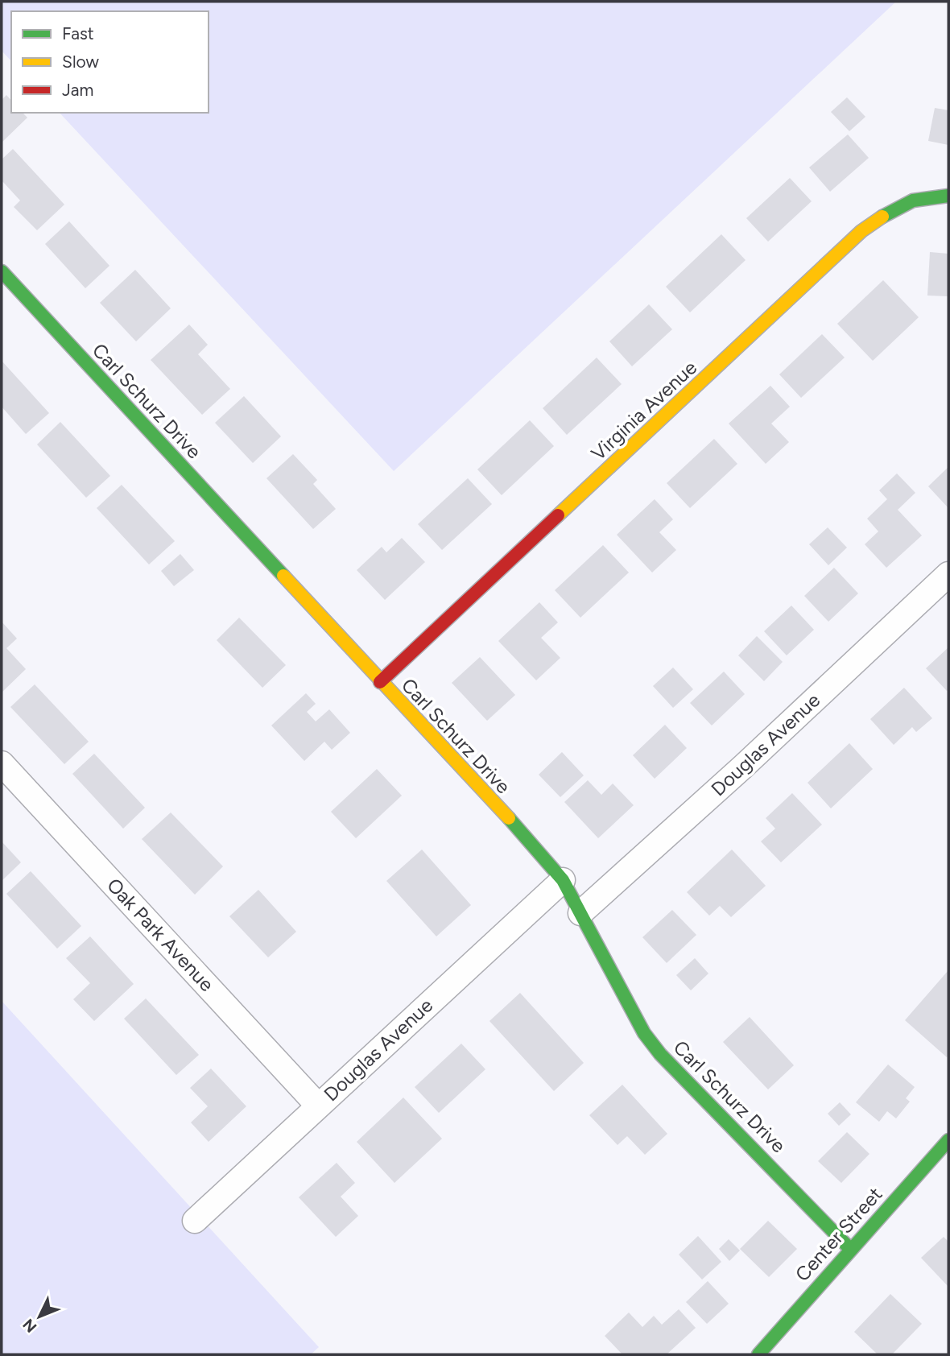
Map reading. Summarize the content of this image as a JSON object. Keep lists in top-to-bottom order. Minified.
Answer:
{"streets":{"street":["Carl Schurz Drive","Virginia Avenue","Douglas Avenue","Oak Park Avenue","Center Street"]},"crossings":[["Carl Schurz Drive","Virginia Avenue"],["Carl Schurz Drive","Douglas Avenue"],["Carl Schurz Drive","Center Street"],["Douglas Avenue","Oak Park Avenue"]],"legend":["Fast","Slow","Jam"],"north":"bottom left"}
